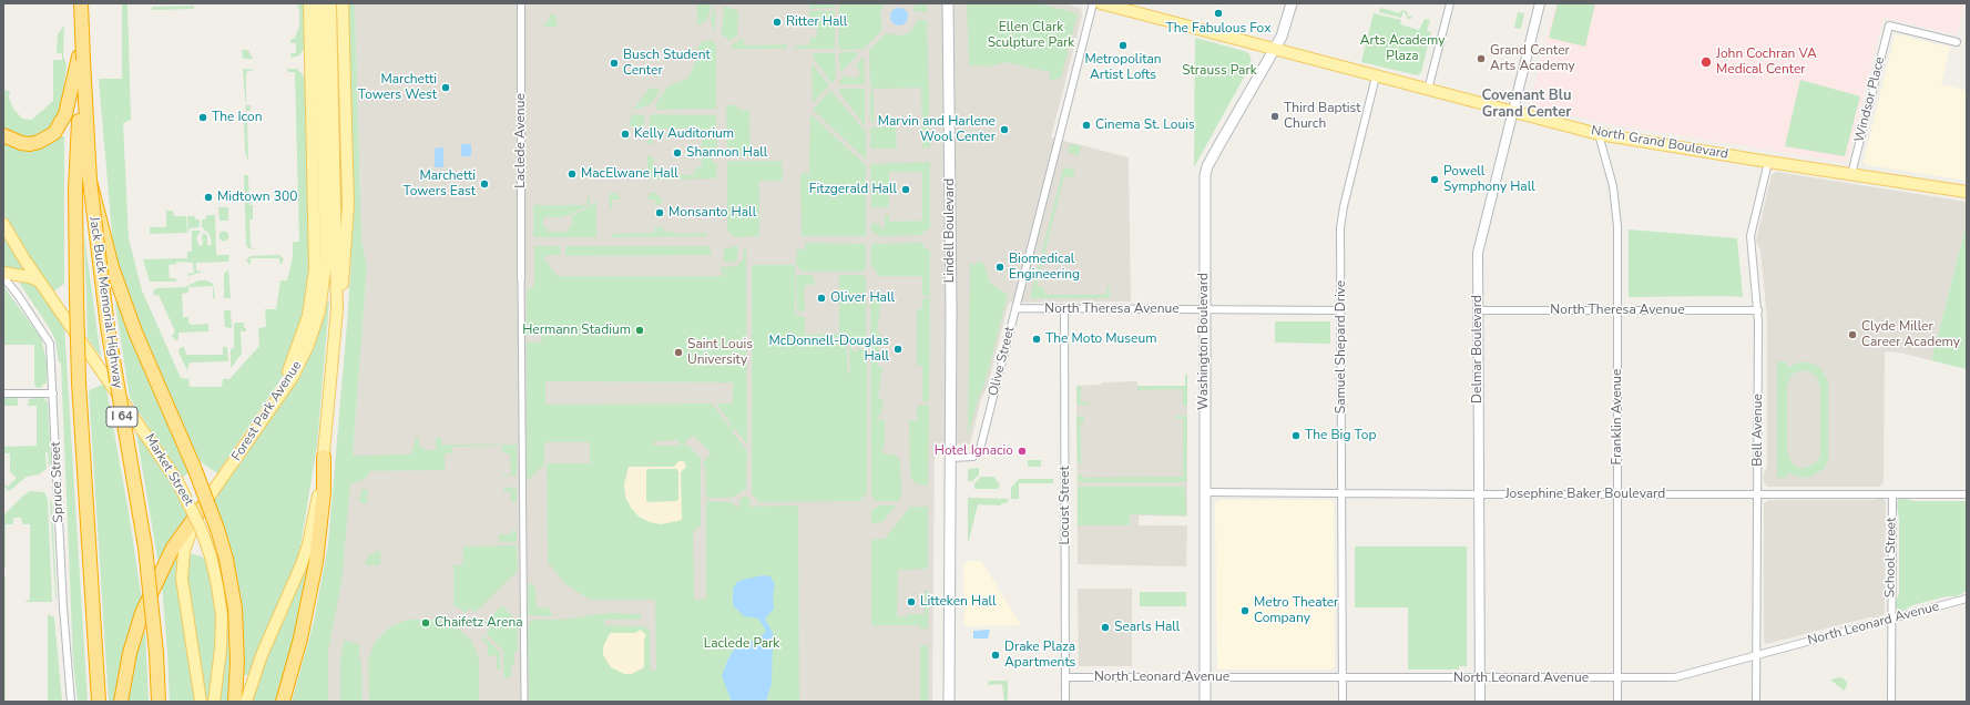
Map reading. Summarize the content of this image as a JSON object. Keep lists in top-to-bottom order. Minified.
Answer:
{"streets":{"highway":["Jack Buck Memorial Highway","I 64"],"main road":["North Grand Boulevard","Lindell Boulevard","Washington Boulevard","Forest Park Avenue","Market Street"],"street":["Windsor Place","Laclede Avenue","North Theresa Avenue","Samuel Shepard Drive","Delmar Boulevard","Olive Street","Franklin Avenue","Bell Avenue","Spruce Street","Josephine Baker Boulevard","Locust Street","School Street","North Leonard Avenue"]},"crossings":[["Windsor Place","North Grand Boulevard"],["North Grand Boulevard","Washington Boulevard"],["North Grand Boulevard","Samuel Shepard Drive"],["North Grand Boulevard","Delmar Boulevard"],["North Grand Boulevard","Franklin Avenue"],["North Grand Boulevard","Bell Avenue"],["Lindell Boulevard","Olive Street"],["North Theresa Avenue","Washington Boulevard"],["North Theresa Avenue","Samuel Shepard Drive"],["North Theresa Avenue","Delmar Boulevard"],["North Theresa Avenue","Olive Street"],["North Theresa Avenue","Franklin Avenue"],["North Theresa Avenue","Bell Avenue"],["North Theresa Avenue","Locust Street"],["Washington Boulevard","Josephine Baker Boulevard"],["Washington Boulevard","North Leonard Avenue"],["Samuel Shepard Drive","Josephine Baker Boulevard"],["Samuel Shepard Drive","North Leonard Avenue"],["Delmar Boulevard","Josephine Baker Boulevard"],["Delmar Boulevard","North Leonard Avenue"],["Franklin Avenue","Josephine Baker Boulevard"],["Franklin Avenue","North Leonard Avenue"],["Bell Avenue","Josephine Baker Boulevard"],["Bell Avenue","North Leonard Avenue"],["Josephine Baker Boulevard","School Street"],["Locust Street","North Leonard Avenue"],["School Street","North Leonard Avenue"]],"districts":["Covenant Blu Grand Center"],"parks":["Ellen Clark Sculpture Park","Arts Academy Plaza","Strauss Park","Laclede Park"],"places":["The Fabulous Fox","Ritter Hall","Metropolitan Artist Lofts","Grand Center Arts Academy","John Cochran VA Medical Center","Busch Student Center","Marchetti Towers West","Third Baptist Church","The Icon","Cinema St. Louis","Marvin and Harlene Wool Center","Kelly Auditorium","Shannon Hall","MacElwane Hall","Powell Symphony Hall","Marchetti Towers East","Fitzgerald Hall","Midtown 300","Monsanto Hall","Biomedical Engineering","Oliver Hall","Hermann Stadium","Clyde Miller Career Academy","The Moto Museum","McDonnell-Douglas Hall","Saint Louis University","The Big Top","Hotel Ignacio","Litteken Hall","Metro Theater Company","Chaifetz Arena","Searls Hall","Drake Plaza Apartments"]}
